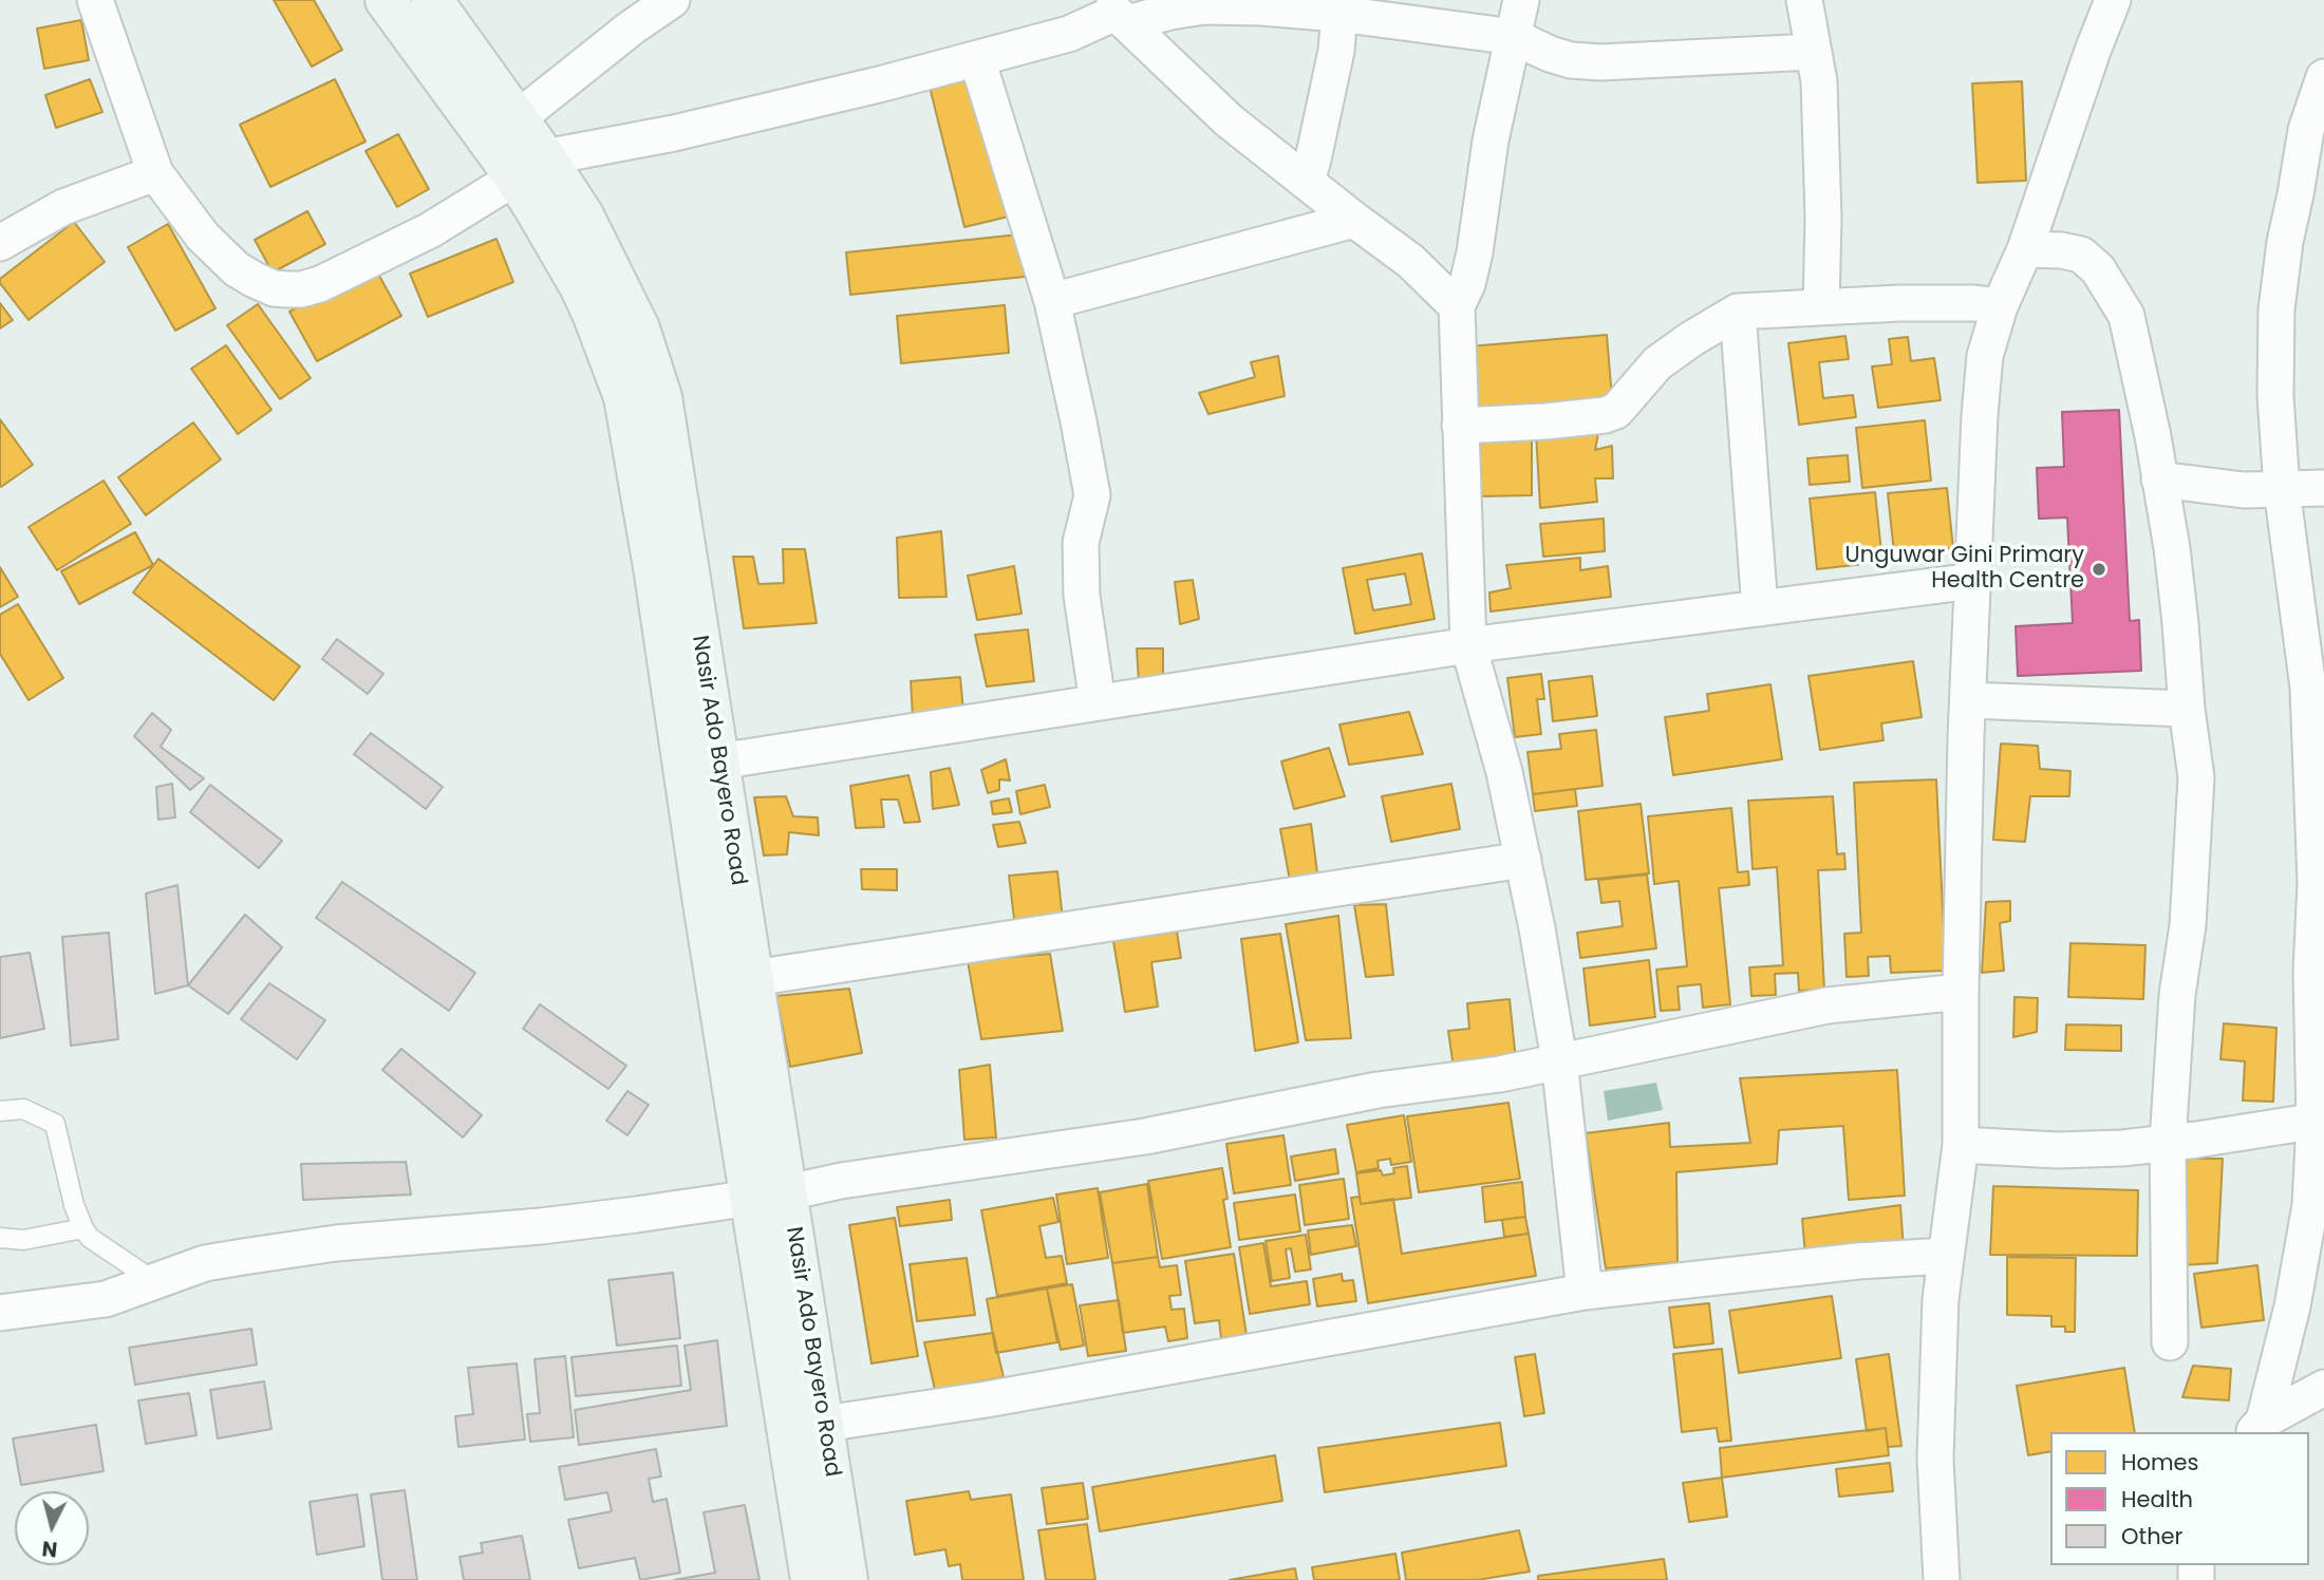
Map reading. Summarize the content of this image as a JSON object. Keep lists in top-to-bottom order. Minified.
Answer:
{"streets":{"street":["Nasir Ado Bayero Road"]},"places":["Unguwar Gini Primary Health Centre"],"legend":["Homes","Health","Other"],"north":"bottom"}
